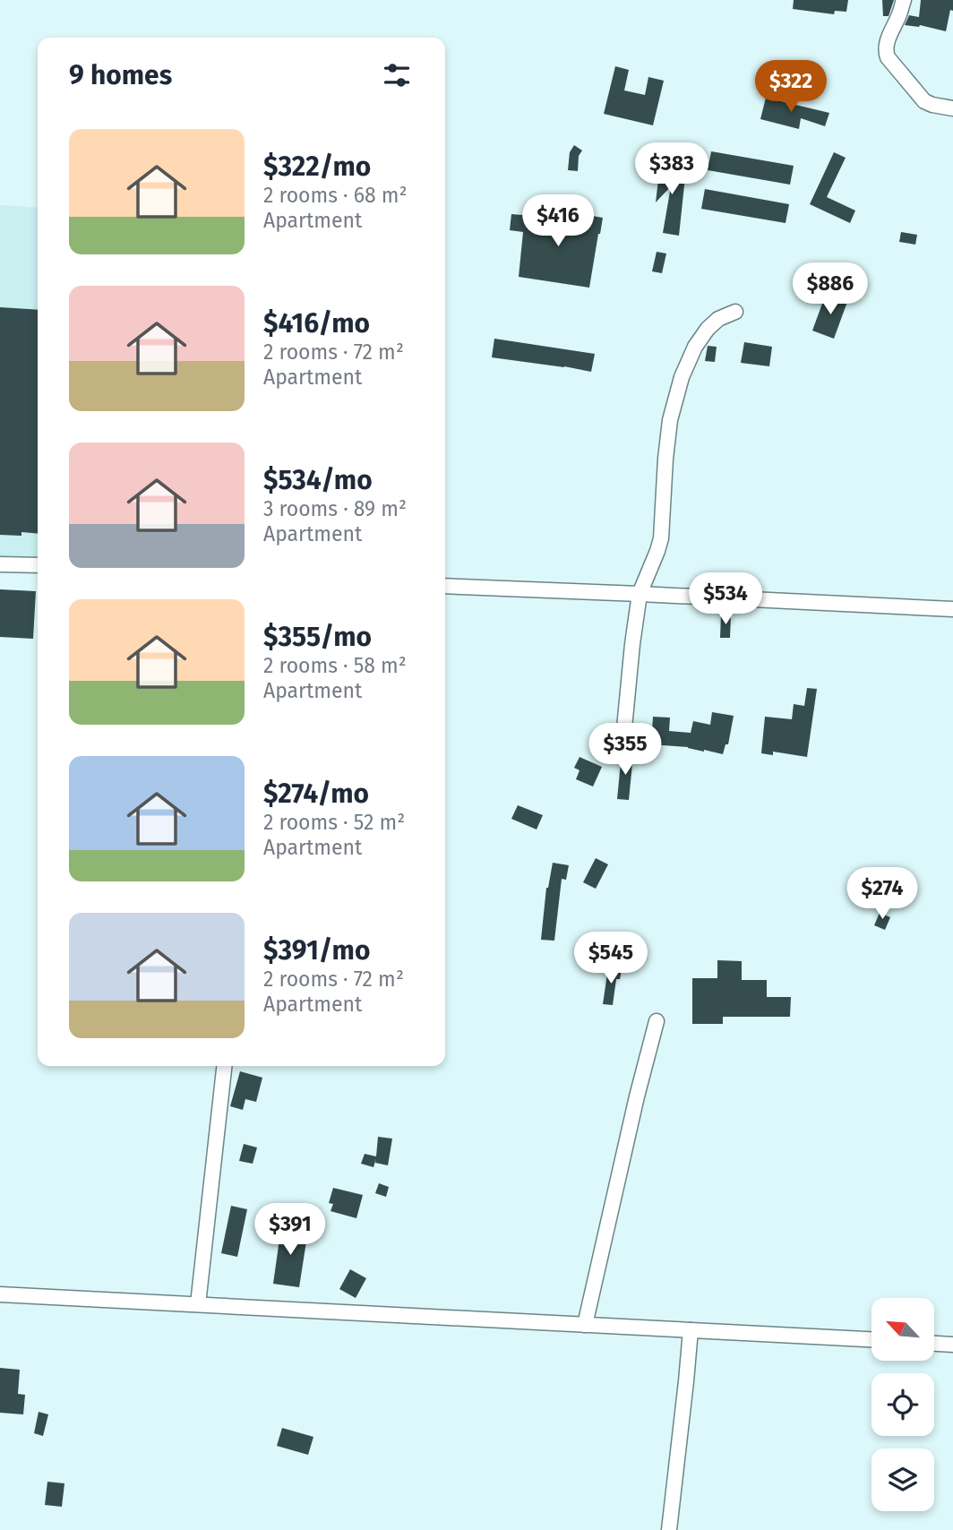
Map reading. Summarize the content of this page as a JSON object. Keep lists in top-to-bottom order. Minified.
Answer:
{"north":"top left","page":{"heading":"9 homes","price":["$322","$383","$416","$886","$534","$355","$274","$545","$391"],"list":[{"name":"$322/mo","note":"2 rooms · 68 m² · Apartment"},{"name":"$416/mo","note":"2 rooms · 72 m² · Apartment"},{"name":"$534/mo","note":"3 rooms · 89 m² · Apartment"},{"name":"$355/mo","note":"2 rooms · 58 m² · Apartment"},{"name":"$274/mo","note":"2 rooms · 52 m² · Apartment"},{"name":"$391/mo","note":"2 rooms · 72 m² · Apartment"}]}}
